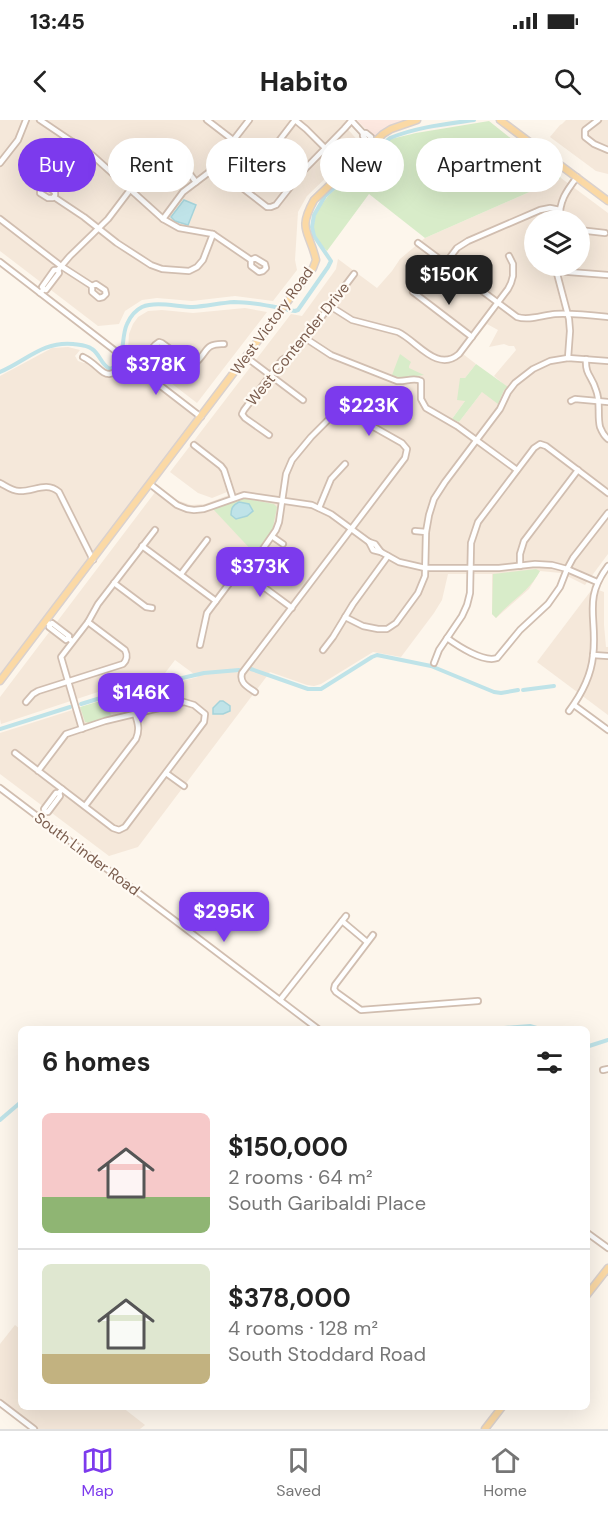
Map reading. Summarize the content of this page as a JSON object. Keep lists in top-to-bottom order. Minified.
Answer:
{"streets":{"main road":["West Victory Road"],"street":["West Contender Drive","South Linder Road"]},"page":{"status":"13:45","header":"Habito","chip":["Buy","Rent","Filters","New","Apartment"],"price":["$150K","$378K","$223K","$373K","$146K","$295K"],"heading":"6 homes","list":[{"name":"$150,000","note":"2 rooms · 64 m² · South Garibaldi Place"},{"name":"$378,000","note":"4 rooms · 128 m² · South Stoddard Road"}],"tabs":["Map","Saved","Home"]}}
